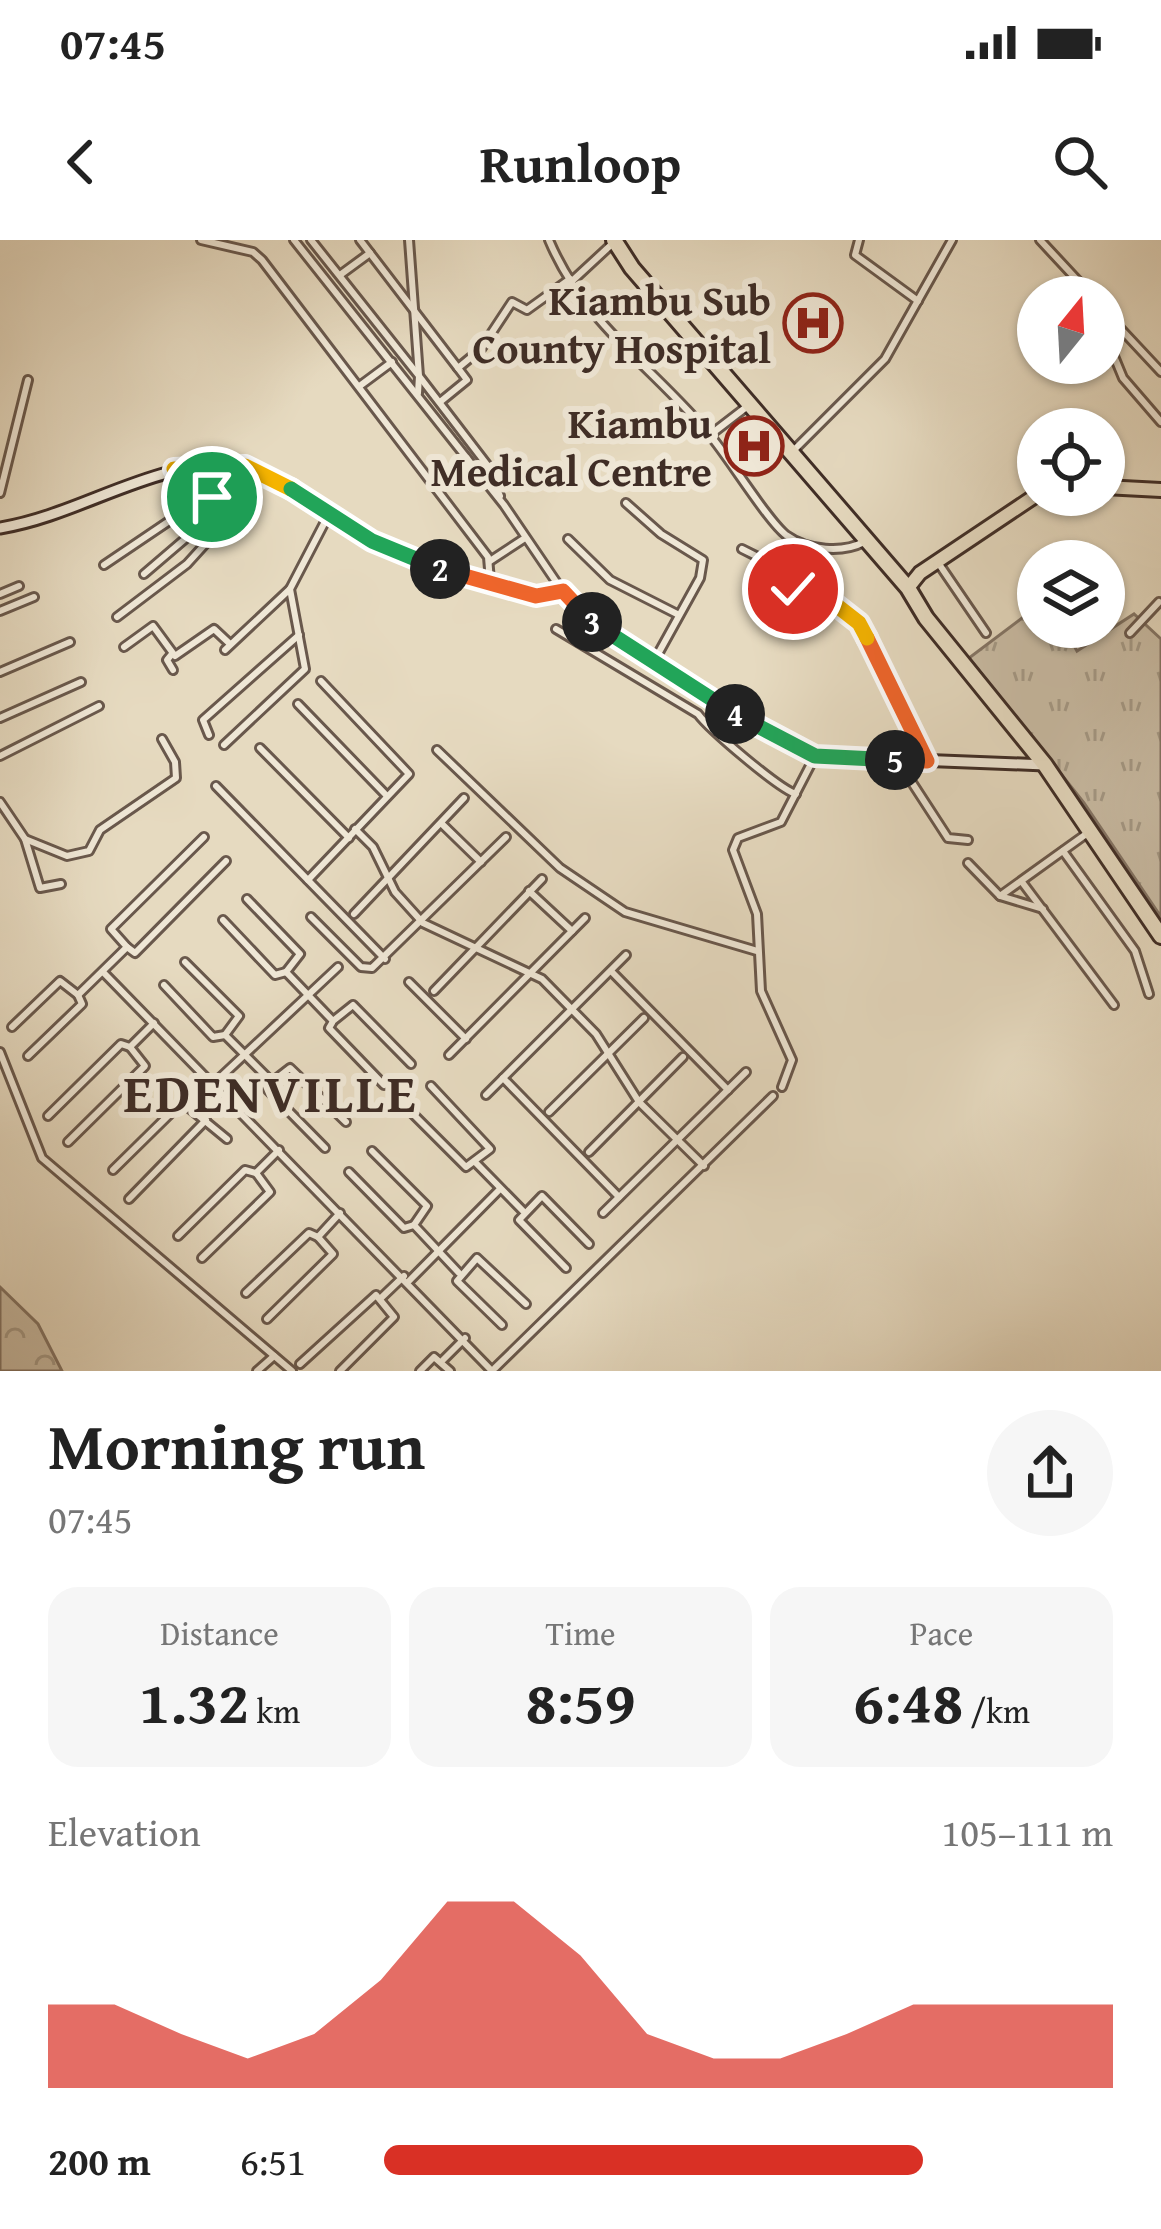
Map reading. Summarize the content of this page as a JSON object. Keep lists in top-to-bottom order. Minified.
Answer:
{"districts":["EDENVILLE"],"places":{"hospital":["Kiambu Sub County Hospital","Kiambu Medical Centre"]},"north":"top","page":{"status":"07:45","header":"Runloop","pins":["2","3","4","5"],"heading":["Morning run","07:45"],"stats":[["Distance","1.32 km"],["Time","8:59"],["Pace","6:48 /km"]],"chart":["Elevation","105–111 m"],"list":[{"name":"200 m","note":"6:51"}]}}
